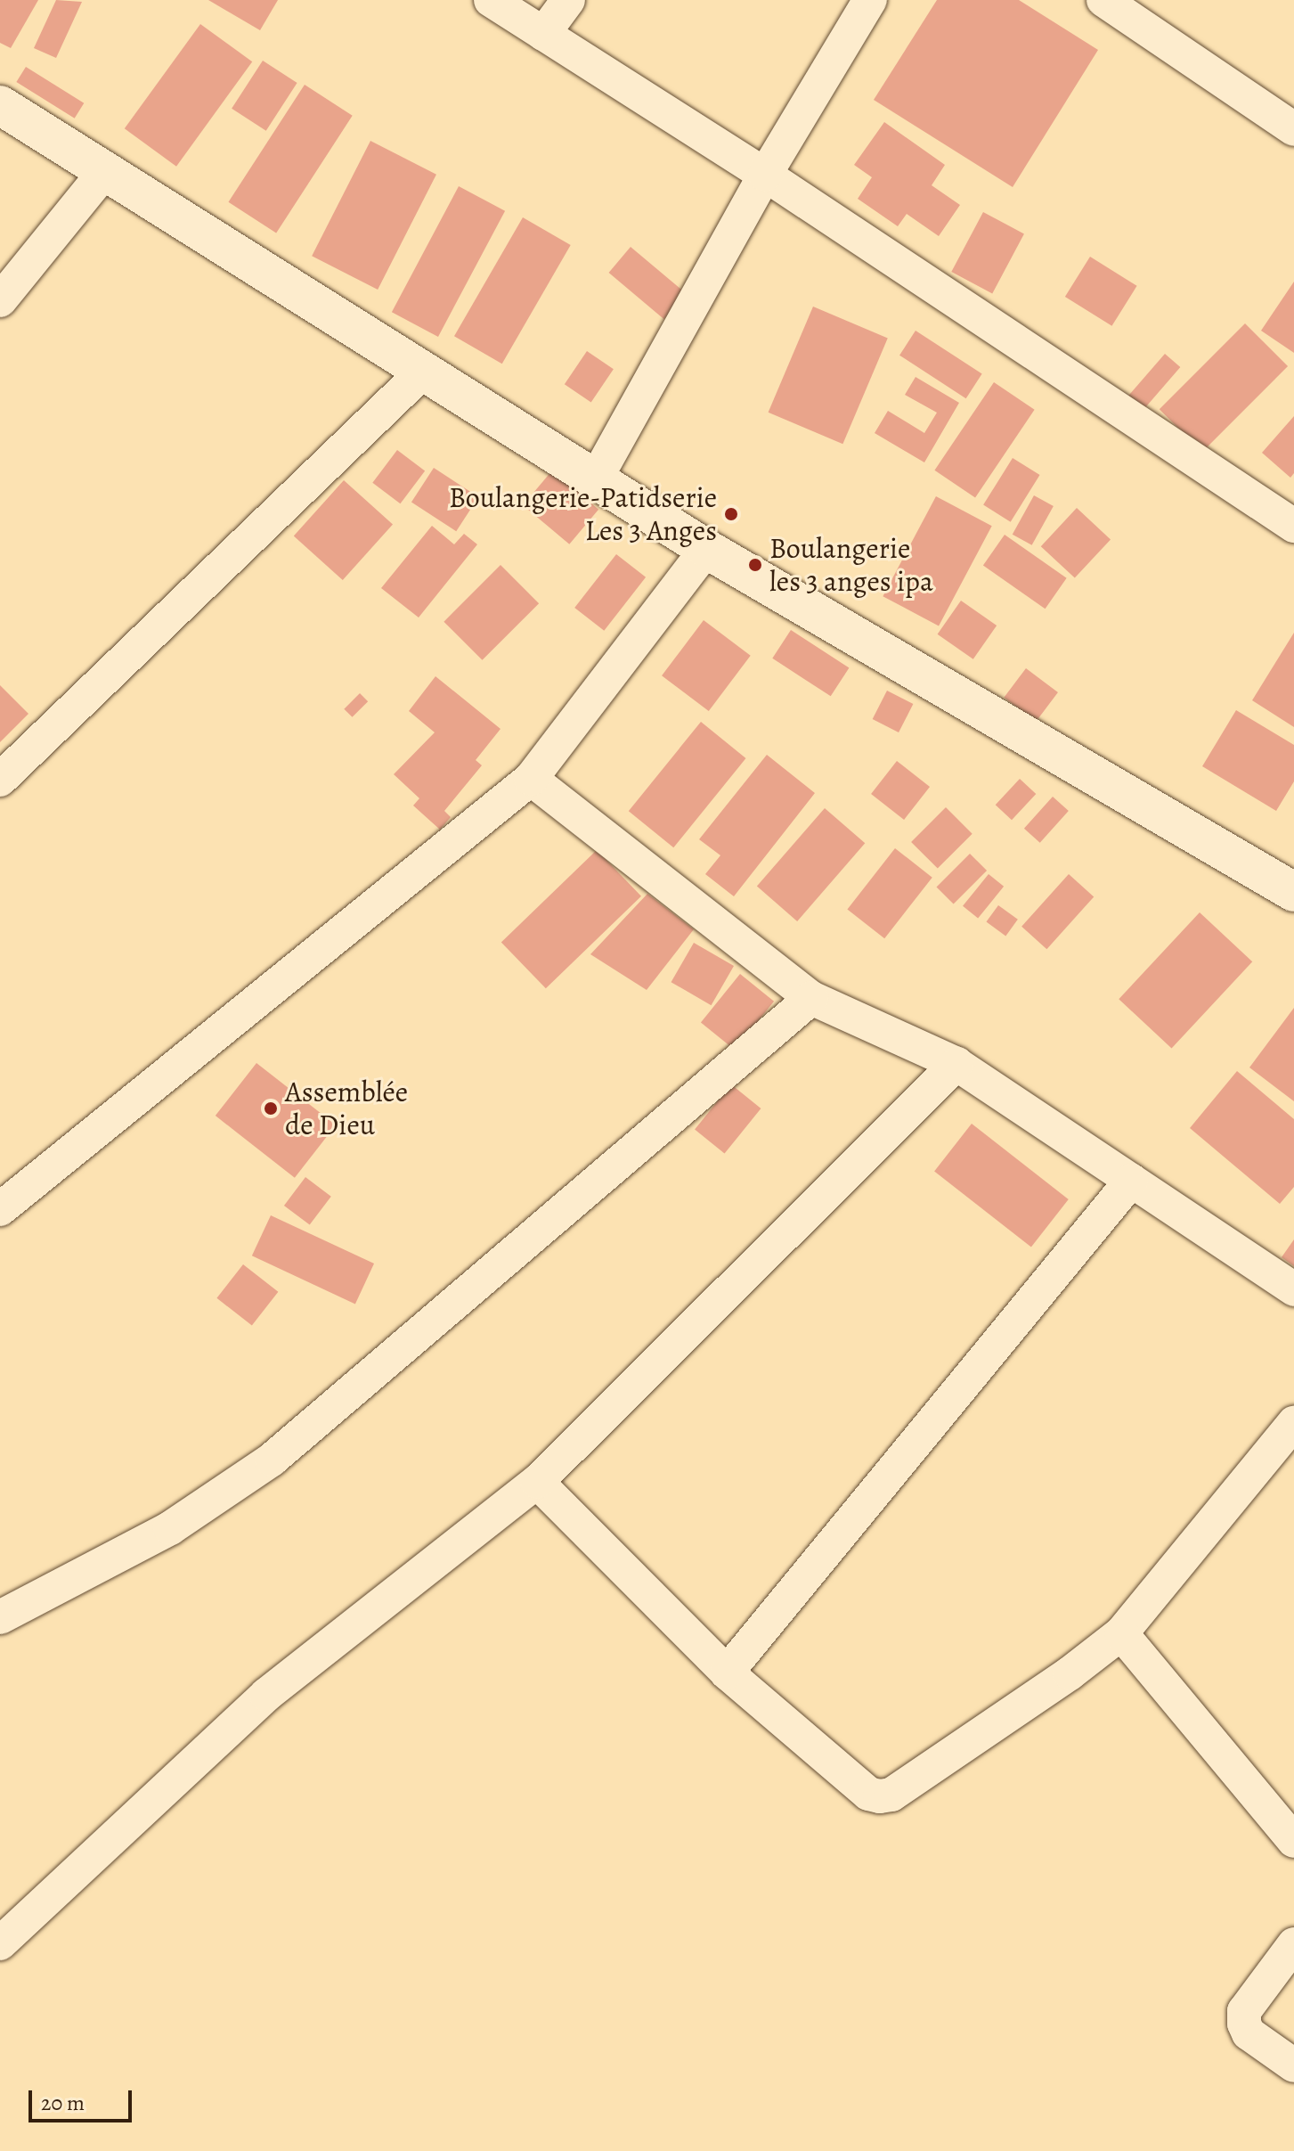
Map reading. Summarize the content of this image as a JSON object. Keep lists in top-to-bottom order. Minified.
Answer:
{"places":["Boulangerie-Patidserie Les 3 Anges","Boulangerie les 3 anges ipa","Assemblée de Dieu"],"scale_bar":"20 m"}
